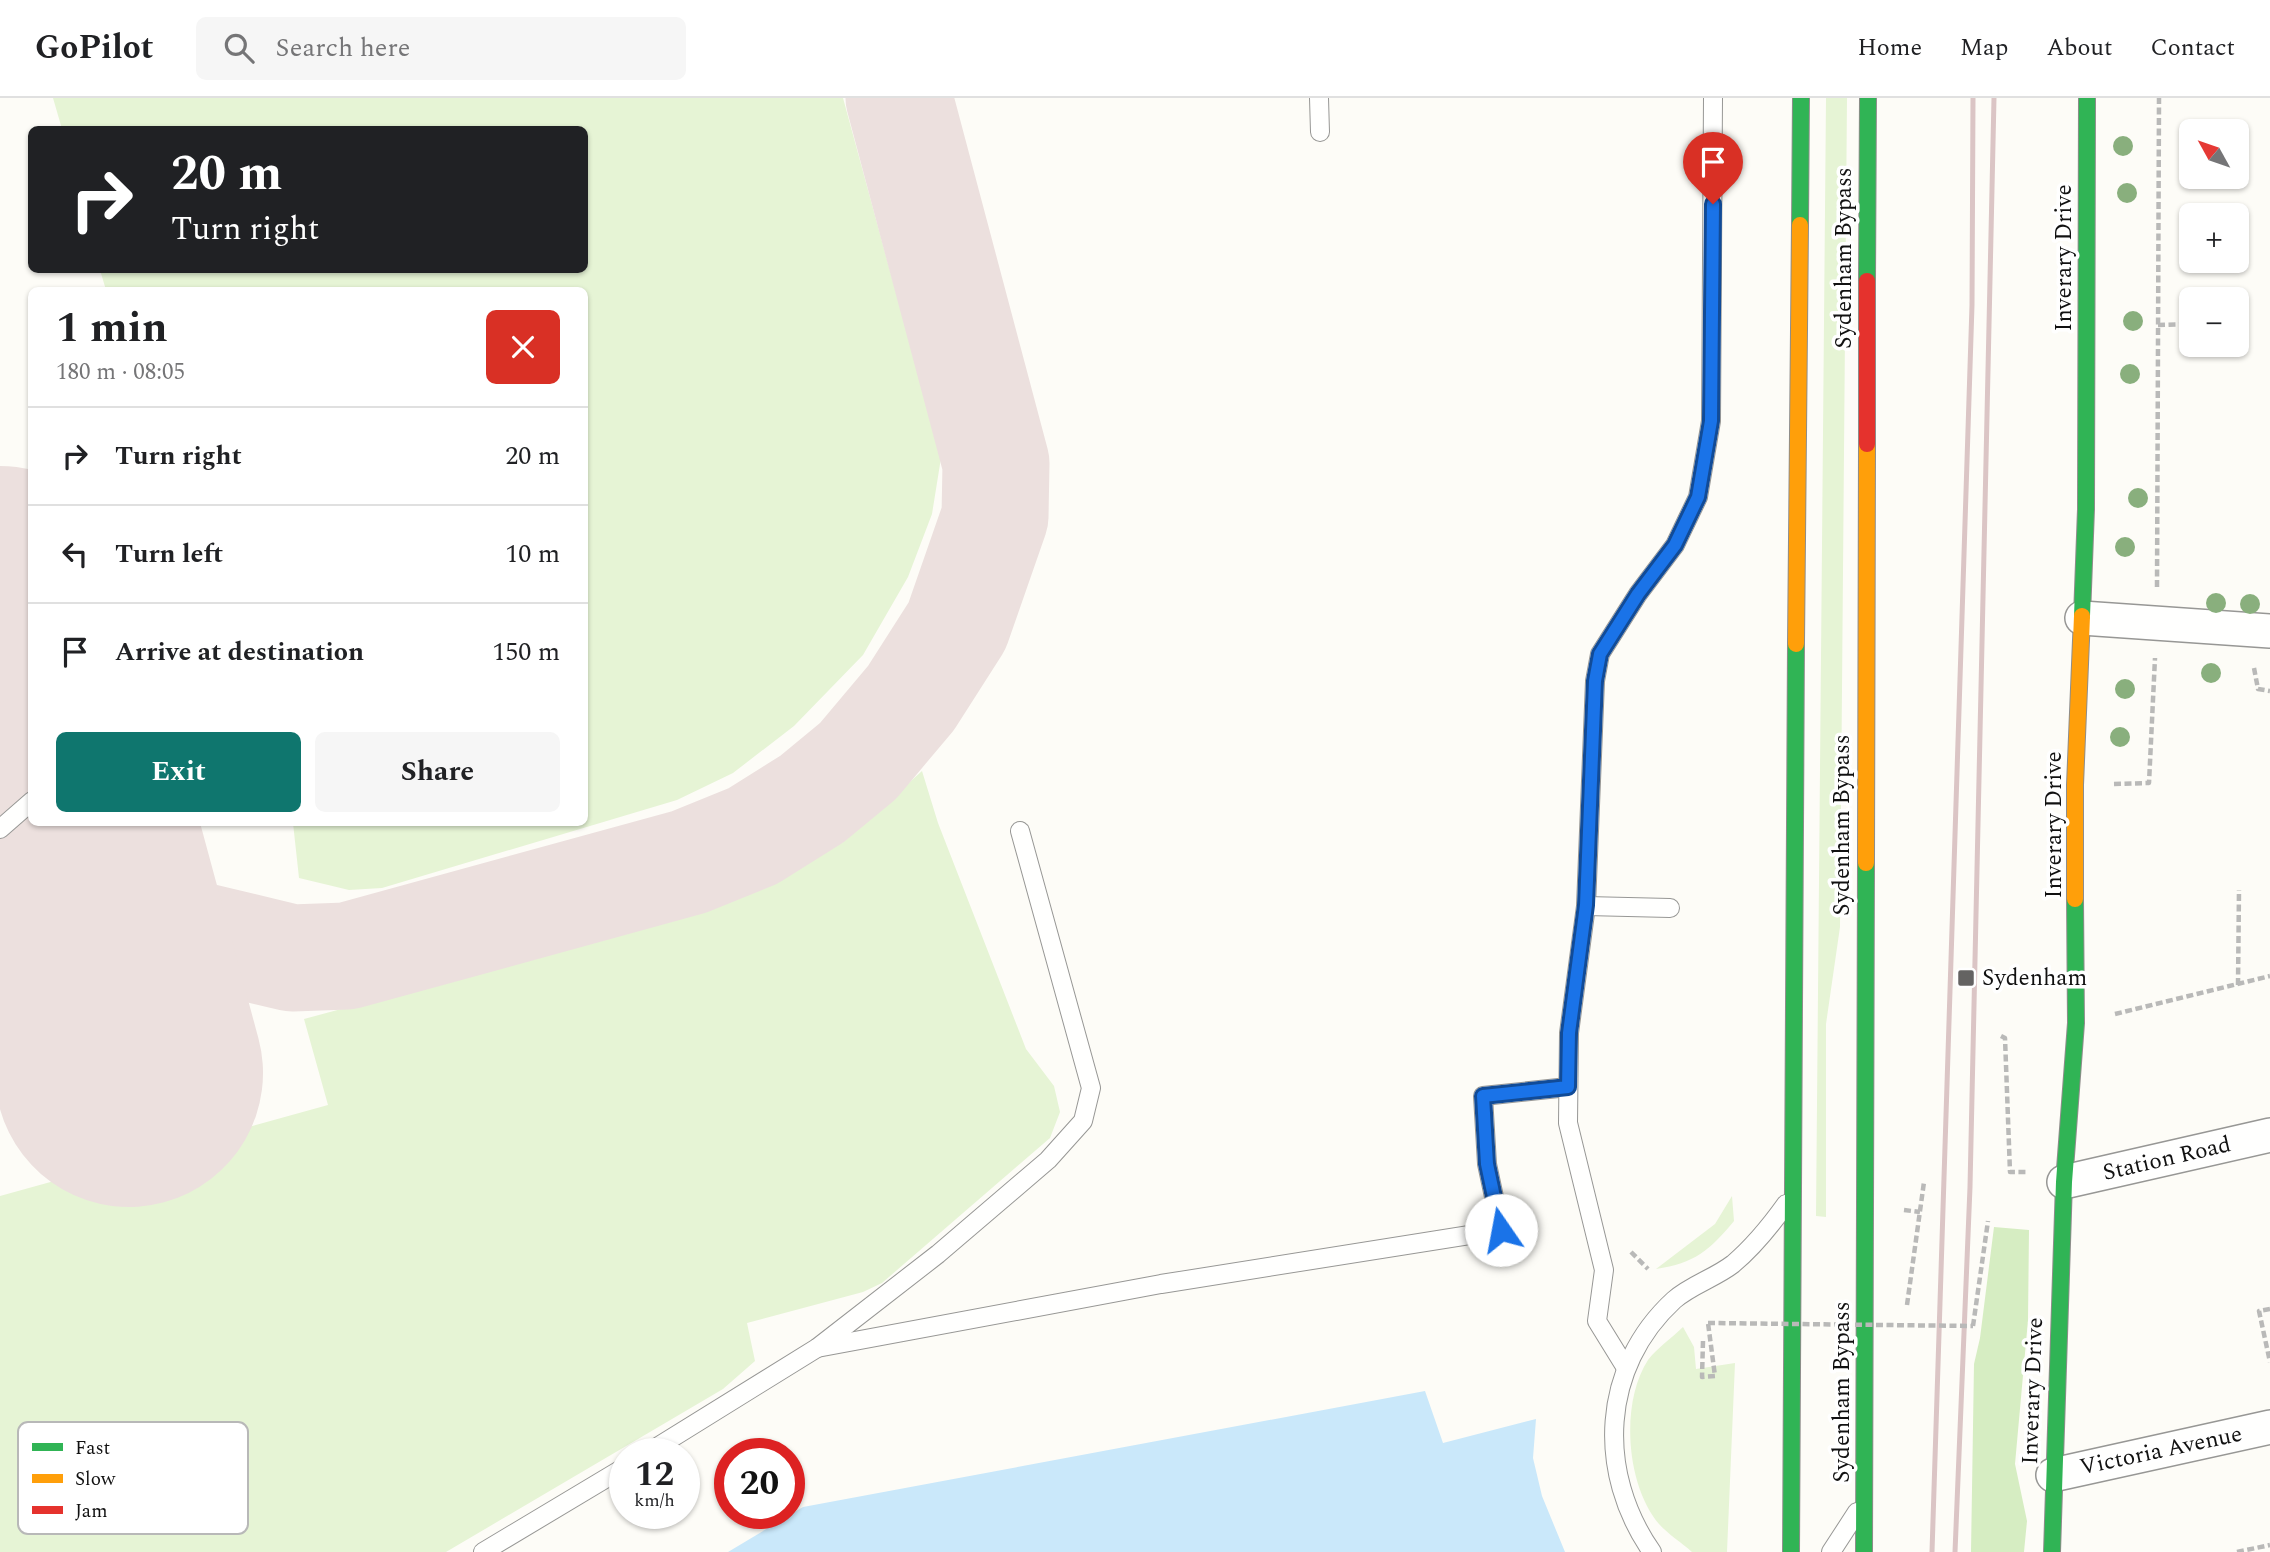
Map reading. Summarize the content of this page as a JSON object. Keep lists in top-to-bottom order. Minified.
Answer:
{"streets":{"main road":["Sydenham Bypass","Inverary Drive"],"street":["Station Road","Victoria Avenue"]},"crossings":[["Inverary Drive","Station Road"],["Inverary Drive","Victoria Avenue"]],"places":{"transit":["Sydenham"]},"legend":["Fast","Slow","Jam"],"north":"top left","page":{"header":"GoPilot","search":"Search here","nav":["Home","Map","About","Contact"],"map_buttons":["+","−"],"turn":["20 m","Turn right"],"heading":["1 min","180 m · 08:05"],"list":[{"name":"Turn right","value":"20 m"},{"name":"Turn left","value":"10 m"},{"name":"Arrive at destination","value":"150 m"}],"buttons":["Exit","Share"],"speed":"12 km/h","limit":"20"}}
